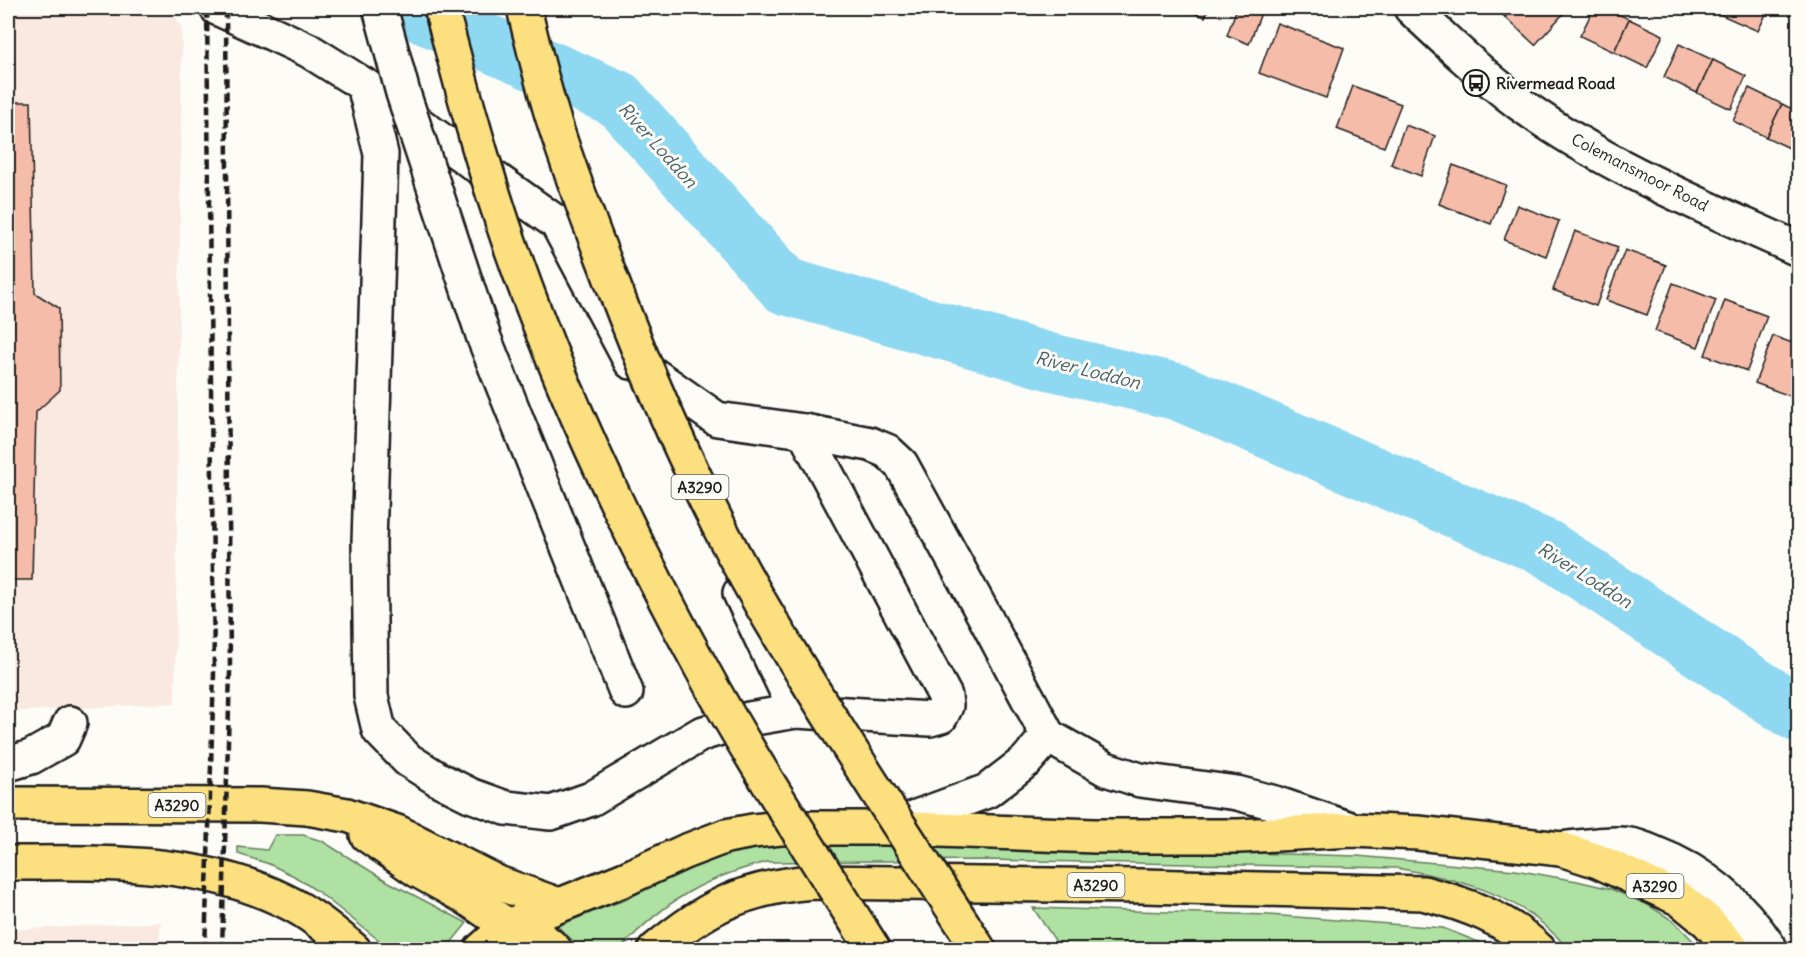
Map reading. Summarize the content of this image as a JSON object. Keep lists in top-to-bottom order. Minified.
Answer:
{"streets":{"main road":["A3290"],"street":["Colemansmoor Road"]},"water":["River Loddon"],"places":{"bus stop":["Rivermead Road"]}}
